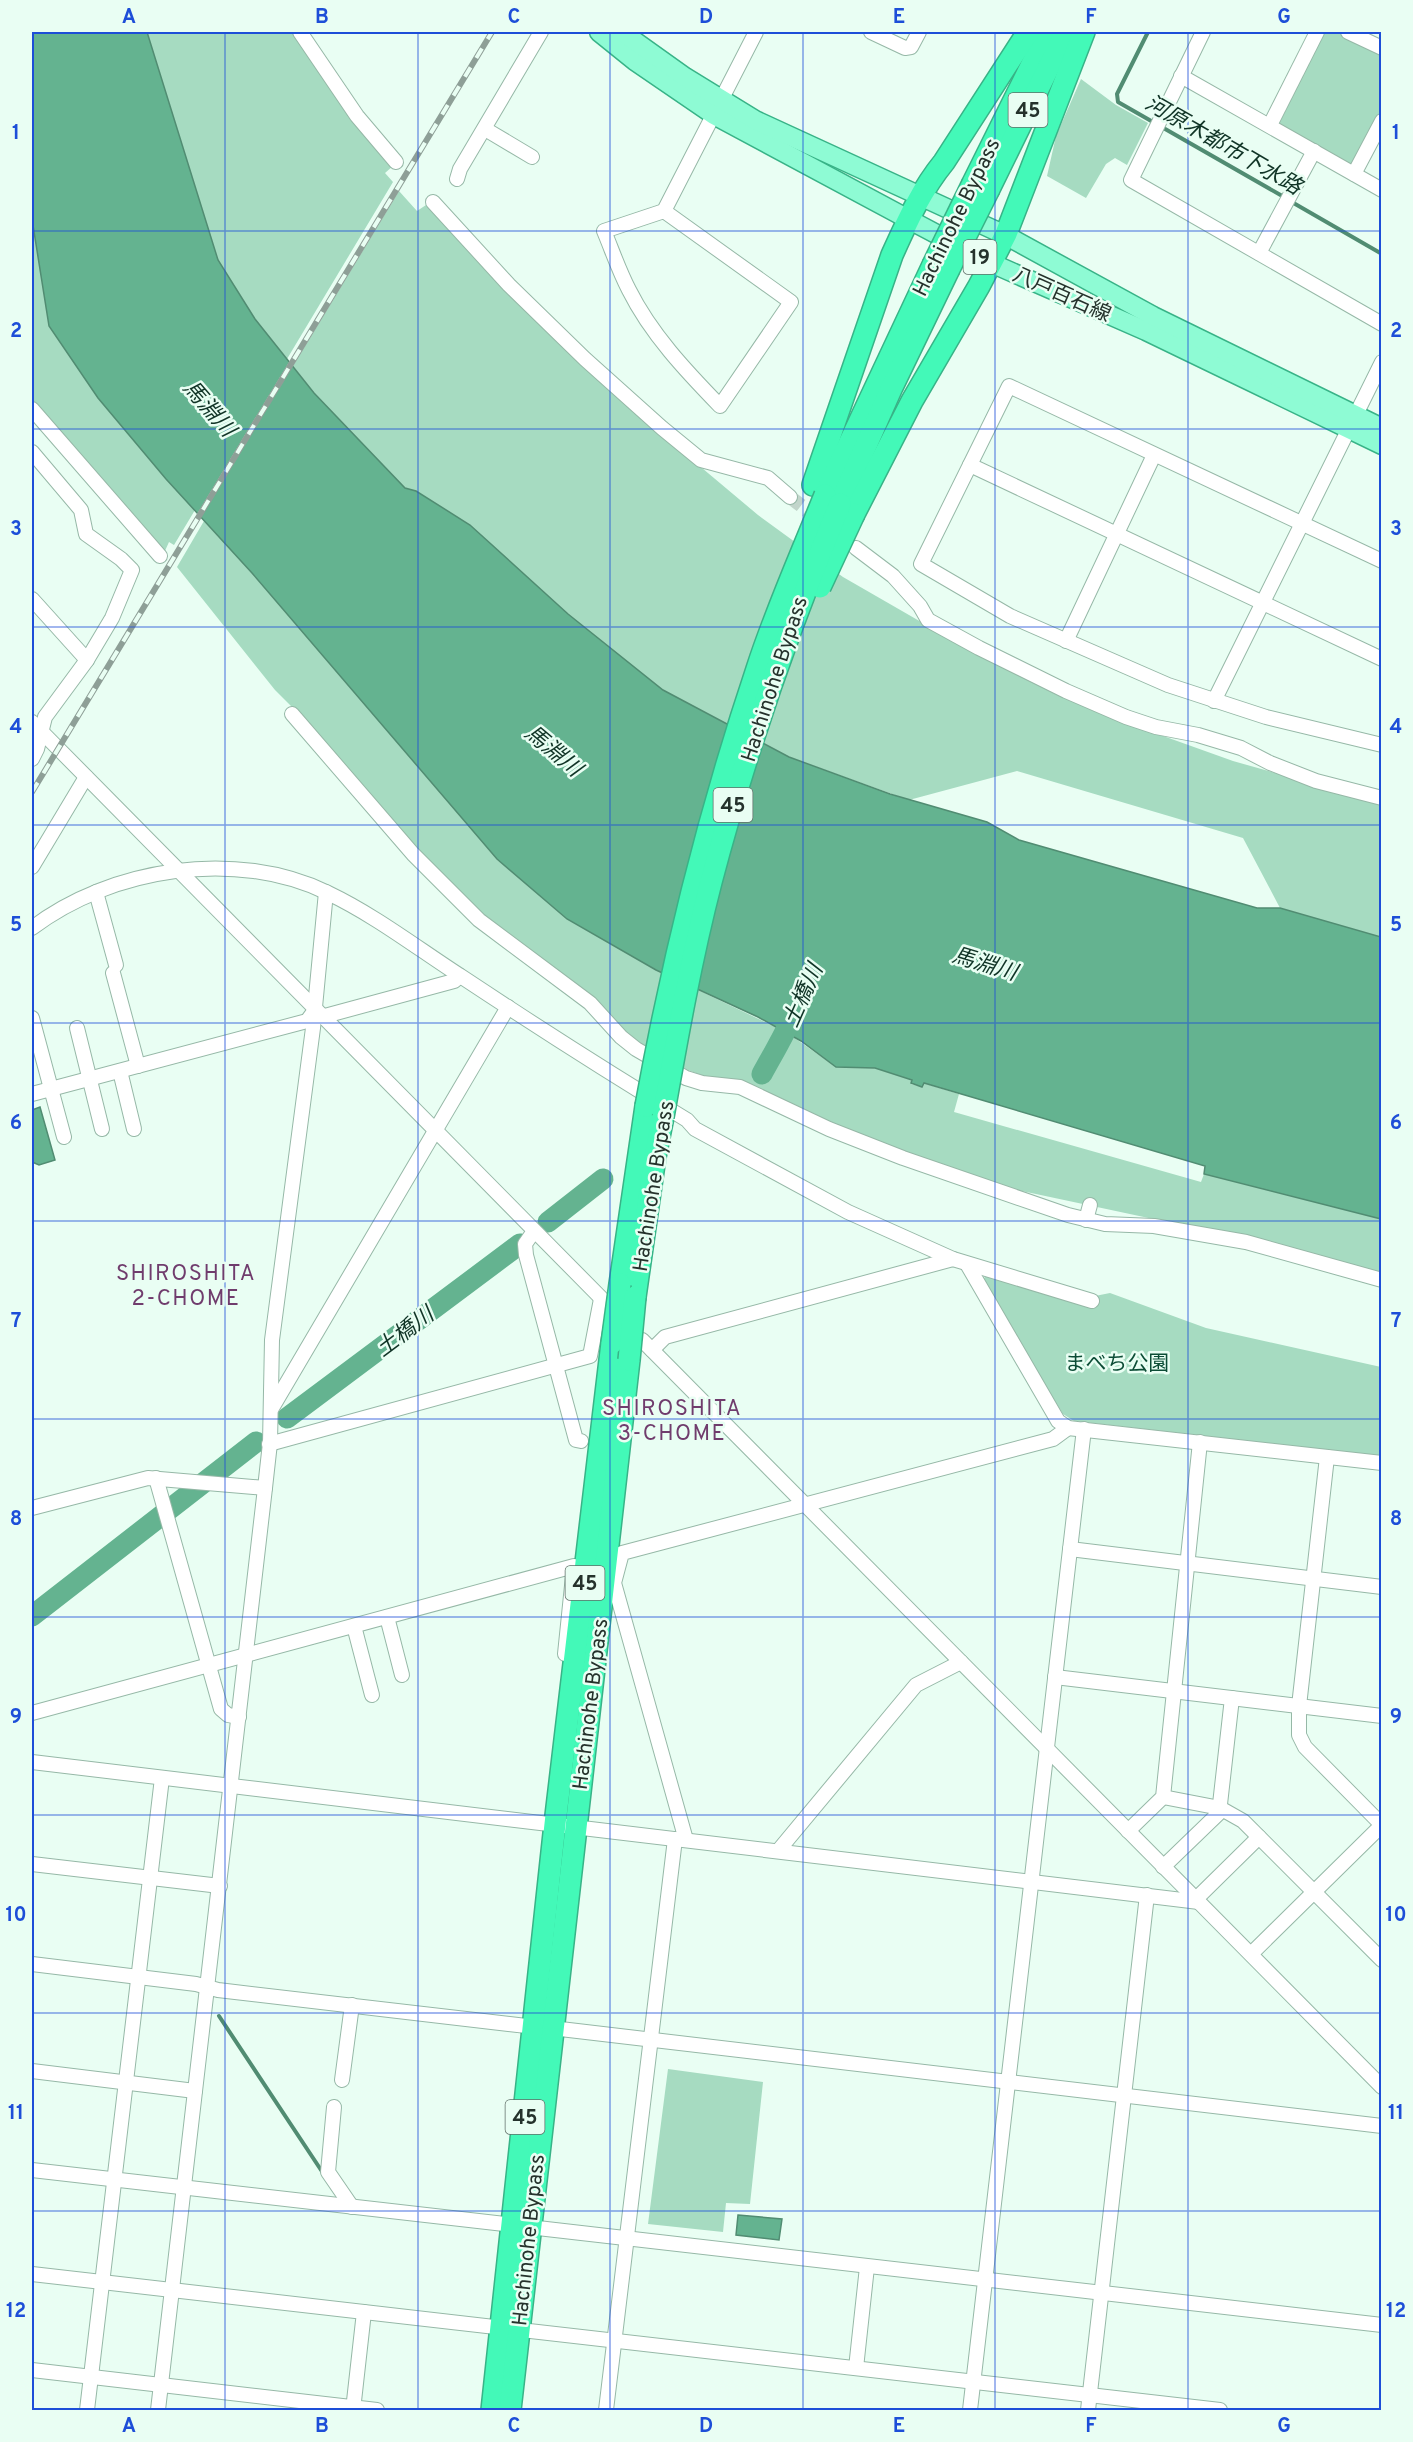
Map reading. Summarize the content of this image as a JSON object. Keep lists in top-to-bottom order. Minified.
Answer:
{"streets":{"highway":["45","Hachinohe Bypass"],"main road":["19","八戸百石線"]},"districts":["SHIROSHITA 2-CHOME","SHIROSHITA 3-CHOME"],"water":["河原木都市下水路","馬淵川","土橋川"],"parks":["まべち公園"],"grid":{"columns":["A","B","C","D","E","F","G"],"rows":["1","2","3","4","5","6","7","8","9","10","11","12"]}}
